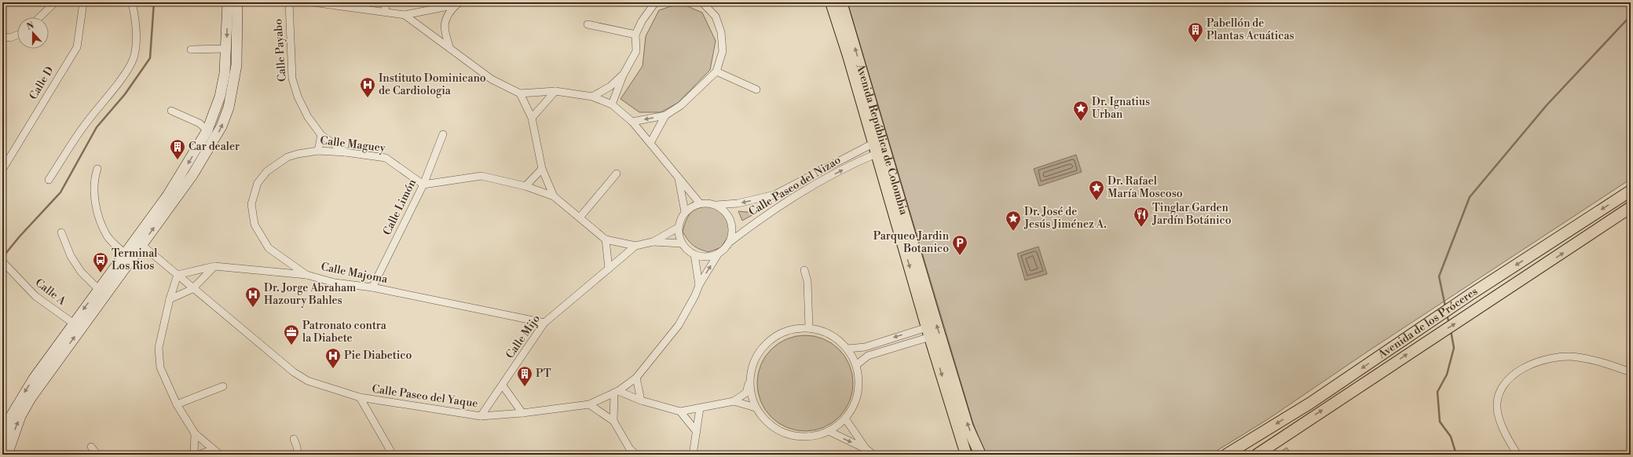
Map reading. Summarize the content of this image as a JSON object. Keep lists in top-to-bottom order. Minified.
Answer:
{"streets":{"main road":["Avenida República de Colombia","Avenida de los Próceres"],"street":["Calle Payabo","Calle D","Calle Maguey","Calle Paseo del Nizao","Calle Limón","Calle Majoma","Calle A","Calle Mijo","Calle Paseo del Yaque"]},"crossings":[["Calle Payabo","Calle Maguey"],["Avenida República de Colombia","Calle Paseo del Nizao"],["Calle Maguey","Calle Limón"],["Calle Maguey","Calle Majoma"],["Calle Paseo del Nizao","Calle Paseo del Yaque"],["Calle Limón","Calle Majoma"],["Calle Majoma","Calle Mijo"],["Calle Majoma","Calle Paseo del Yaque"],["Calle Mijo","Calle Paseo del Yaque"]],"places":{"building":["Pabellón de Plantas Acuáticas","Car dealer","PT"],"hospital":["Instituto Dominicano de Cardiologia","Dr. Jorge Abraham Hazoury Bahles","Pie Diabetico"],"place":["Dr. Ignatius Urban","Dr. Rafael María Moscoso","Dr. José de Jesús Jiménez A."],"restaurant":["Tinglar Garden Jardín Botánico"],"parking":["Parqueo Jardin Botanico"],"bus stop":["Terminal Los Rios"],"office":["Patronato contra la Diabete"]},"north":"top"}
